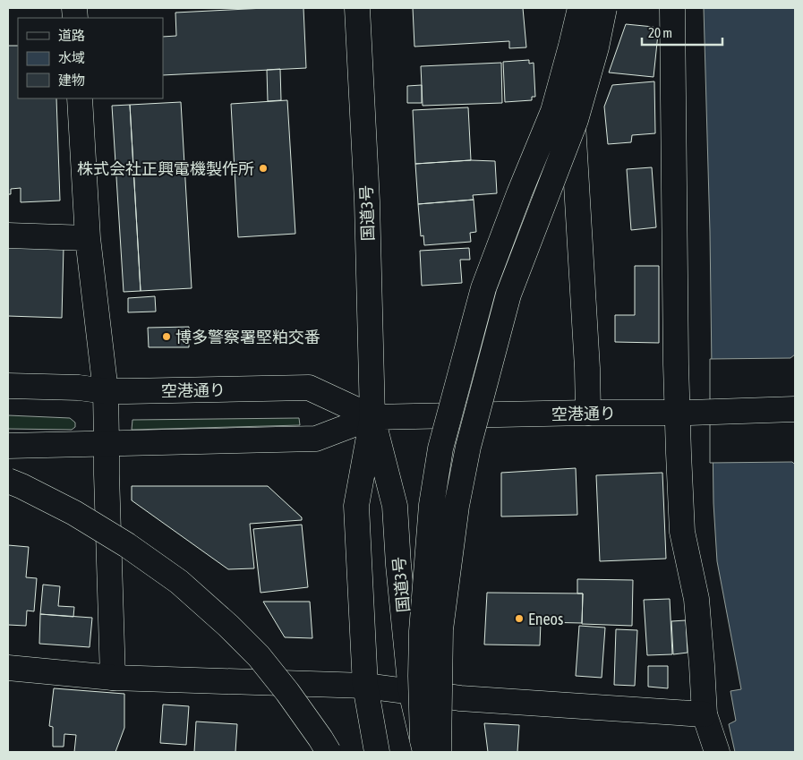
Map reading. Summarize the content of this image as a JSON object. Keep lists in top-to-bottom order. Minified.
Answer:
{"streets":{"main road":["国道3号","空港通り"]},"crossings":[["国道3号","空港通り"]],"places":["株式会社正興電機製作所","博多警察署堅粕交番","Eneos"],"legend":["道路","水域","建物"],"scale_bar":"20 m"}
